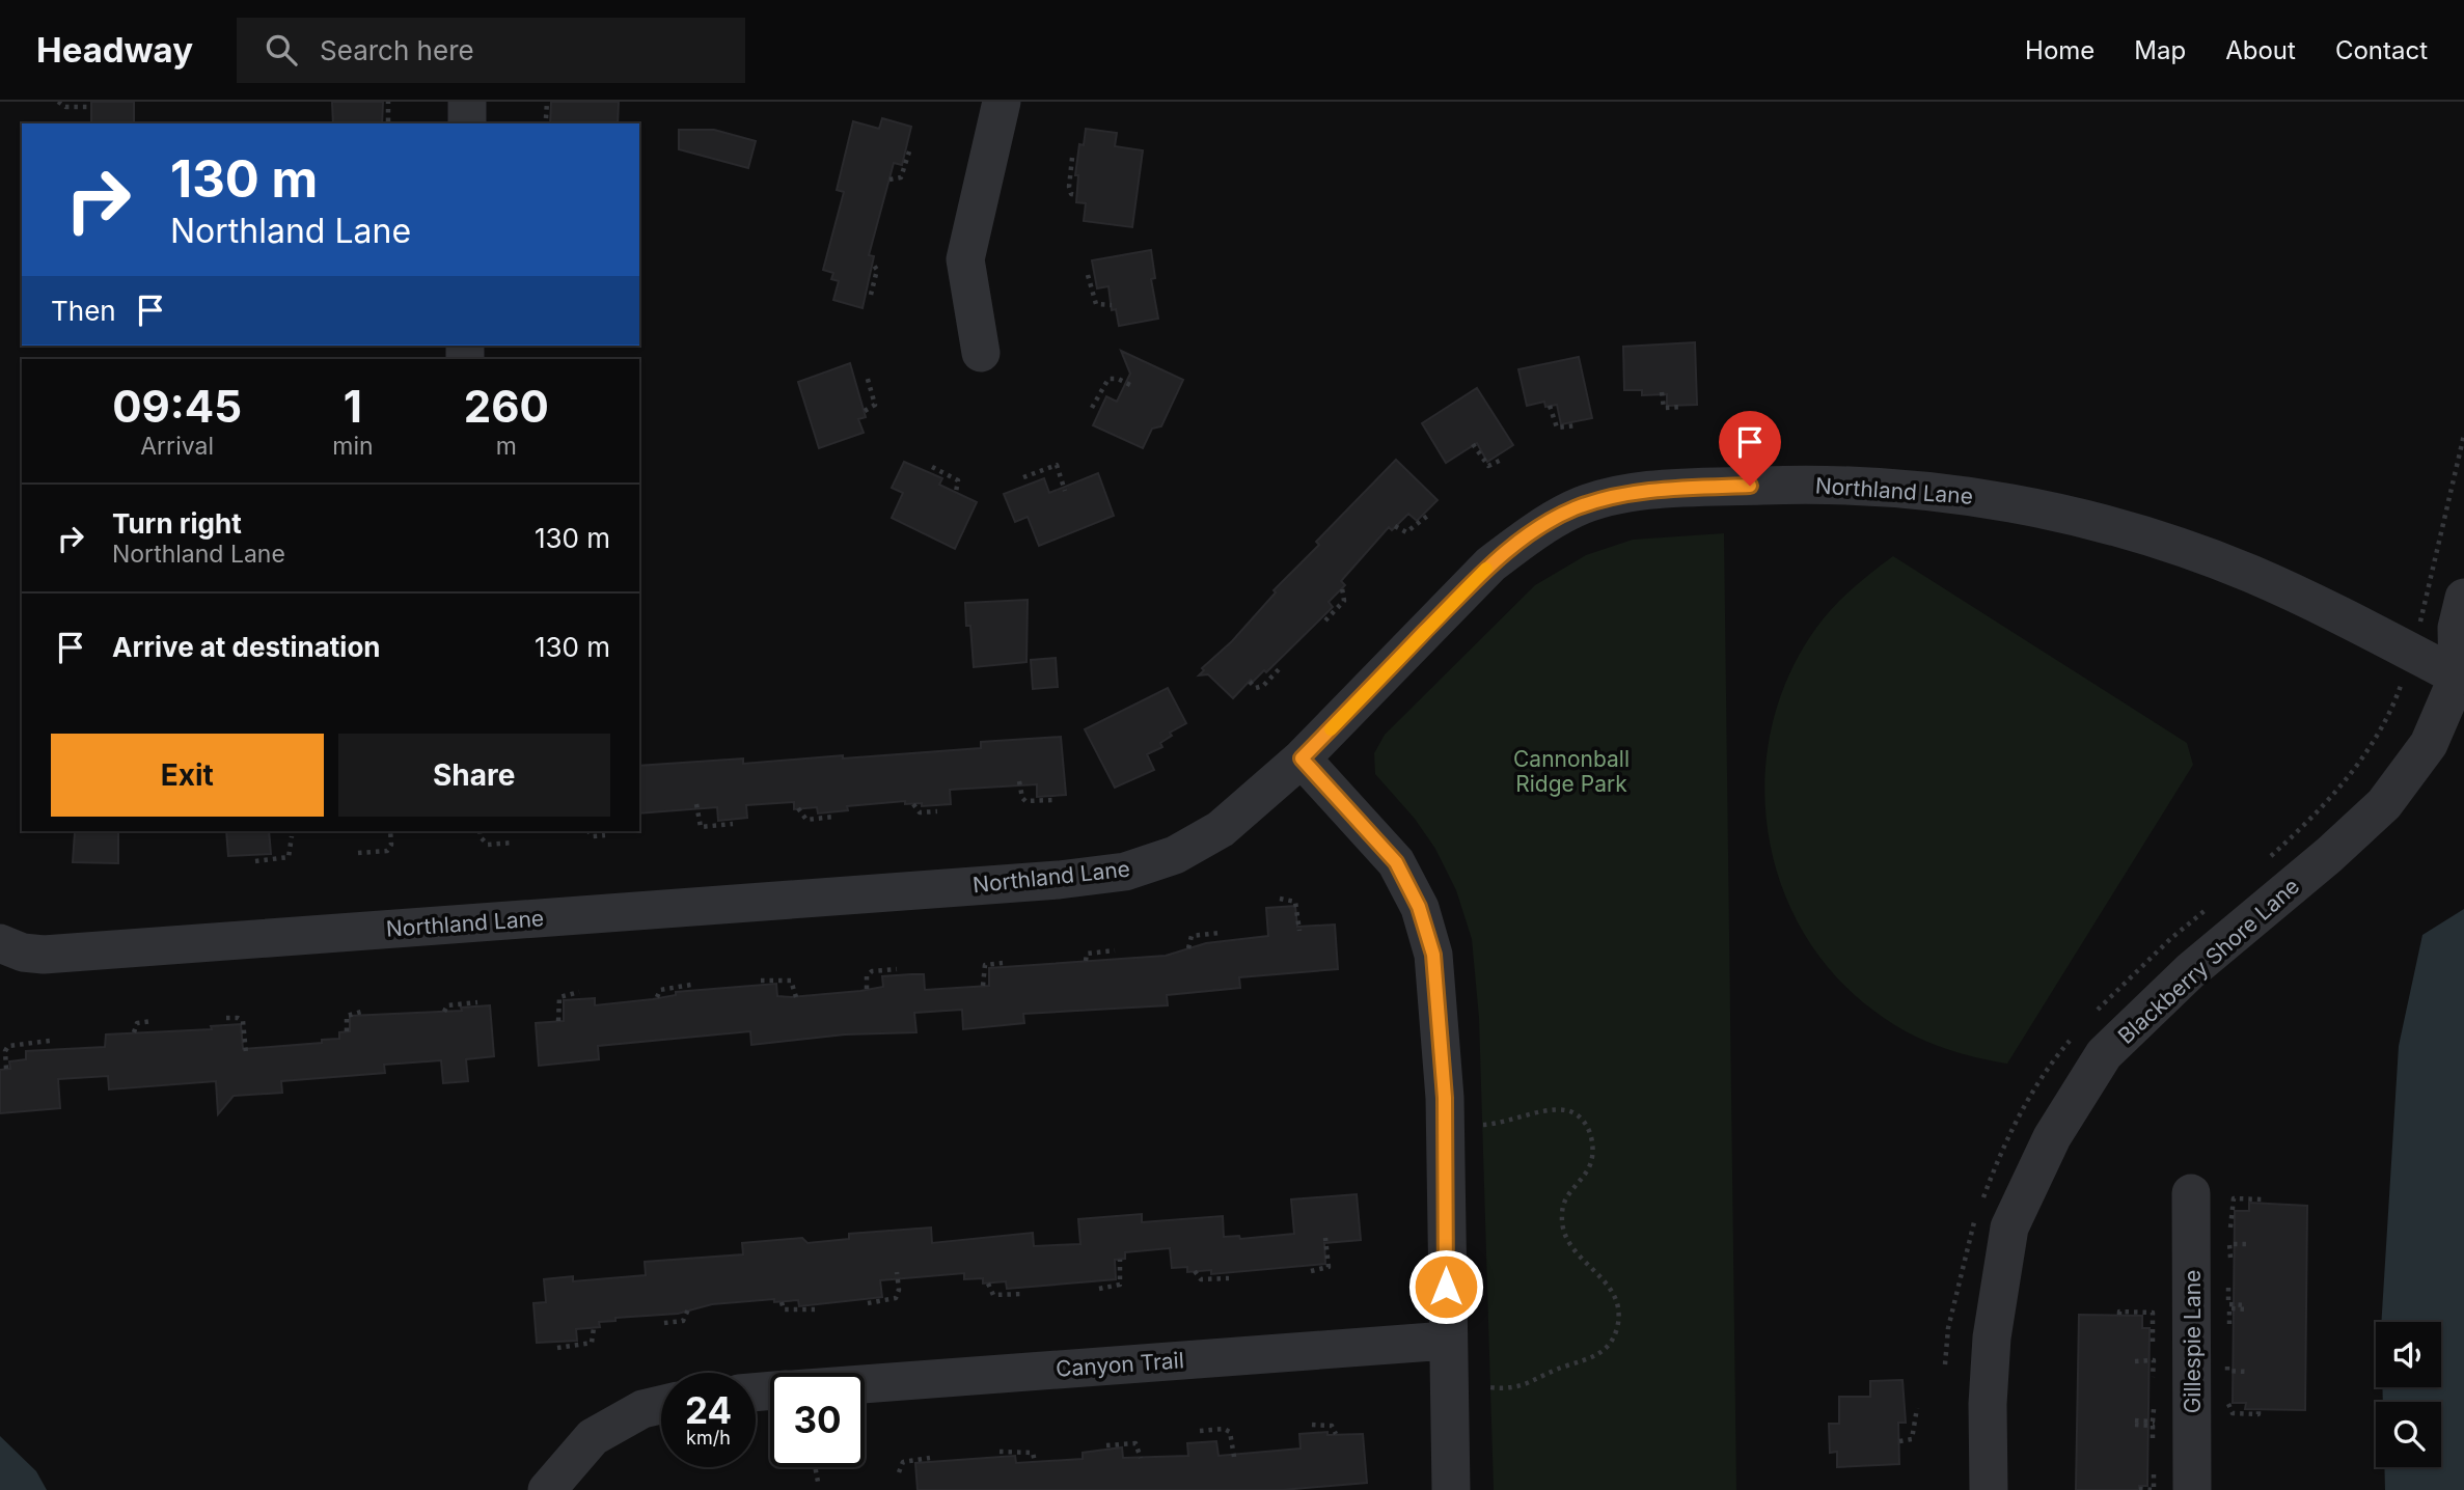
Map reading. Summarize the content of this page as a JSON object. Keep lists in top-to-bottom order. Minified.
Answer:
{"streets":{"street":["Northland Lane","Blackberry Shore Lane","Gillespie Lane","Canyon Trail"]},"crossings":[["Northland Lane","Blackberry Shore Lane"]],"parks":["Cannonball Ridge Park"],"page":{"header":"Headway","search":"Search here","nav":["Home","Map","About","Contact"],"turn":["130 m","Northland Lane"],"then":"Then","eta":["09:45","Arrival","1","min","260","m"],"list":[{"name":"Turn right","note":"Northland Lane","value":"130 m"},{"name":"Arrive at destination","value":"130 m"}],"buttons":["Exit","Share"],"speed":"24 km/h","limit":"30"}}
